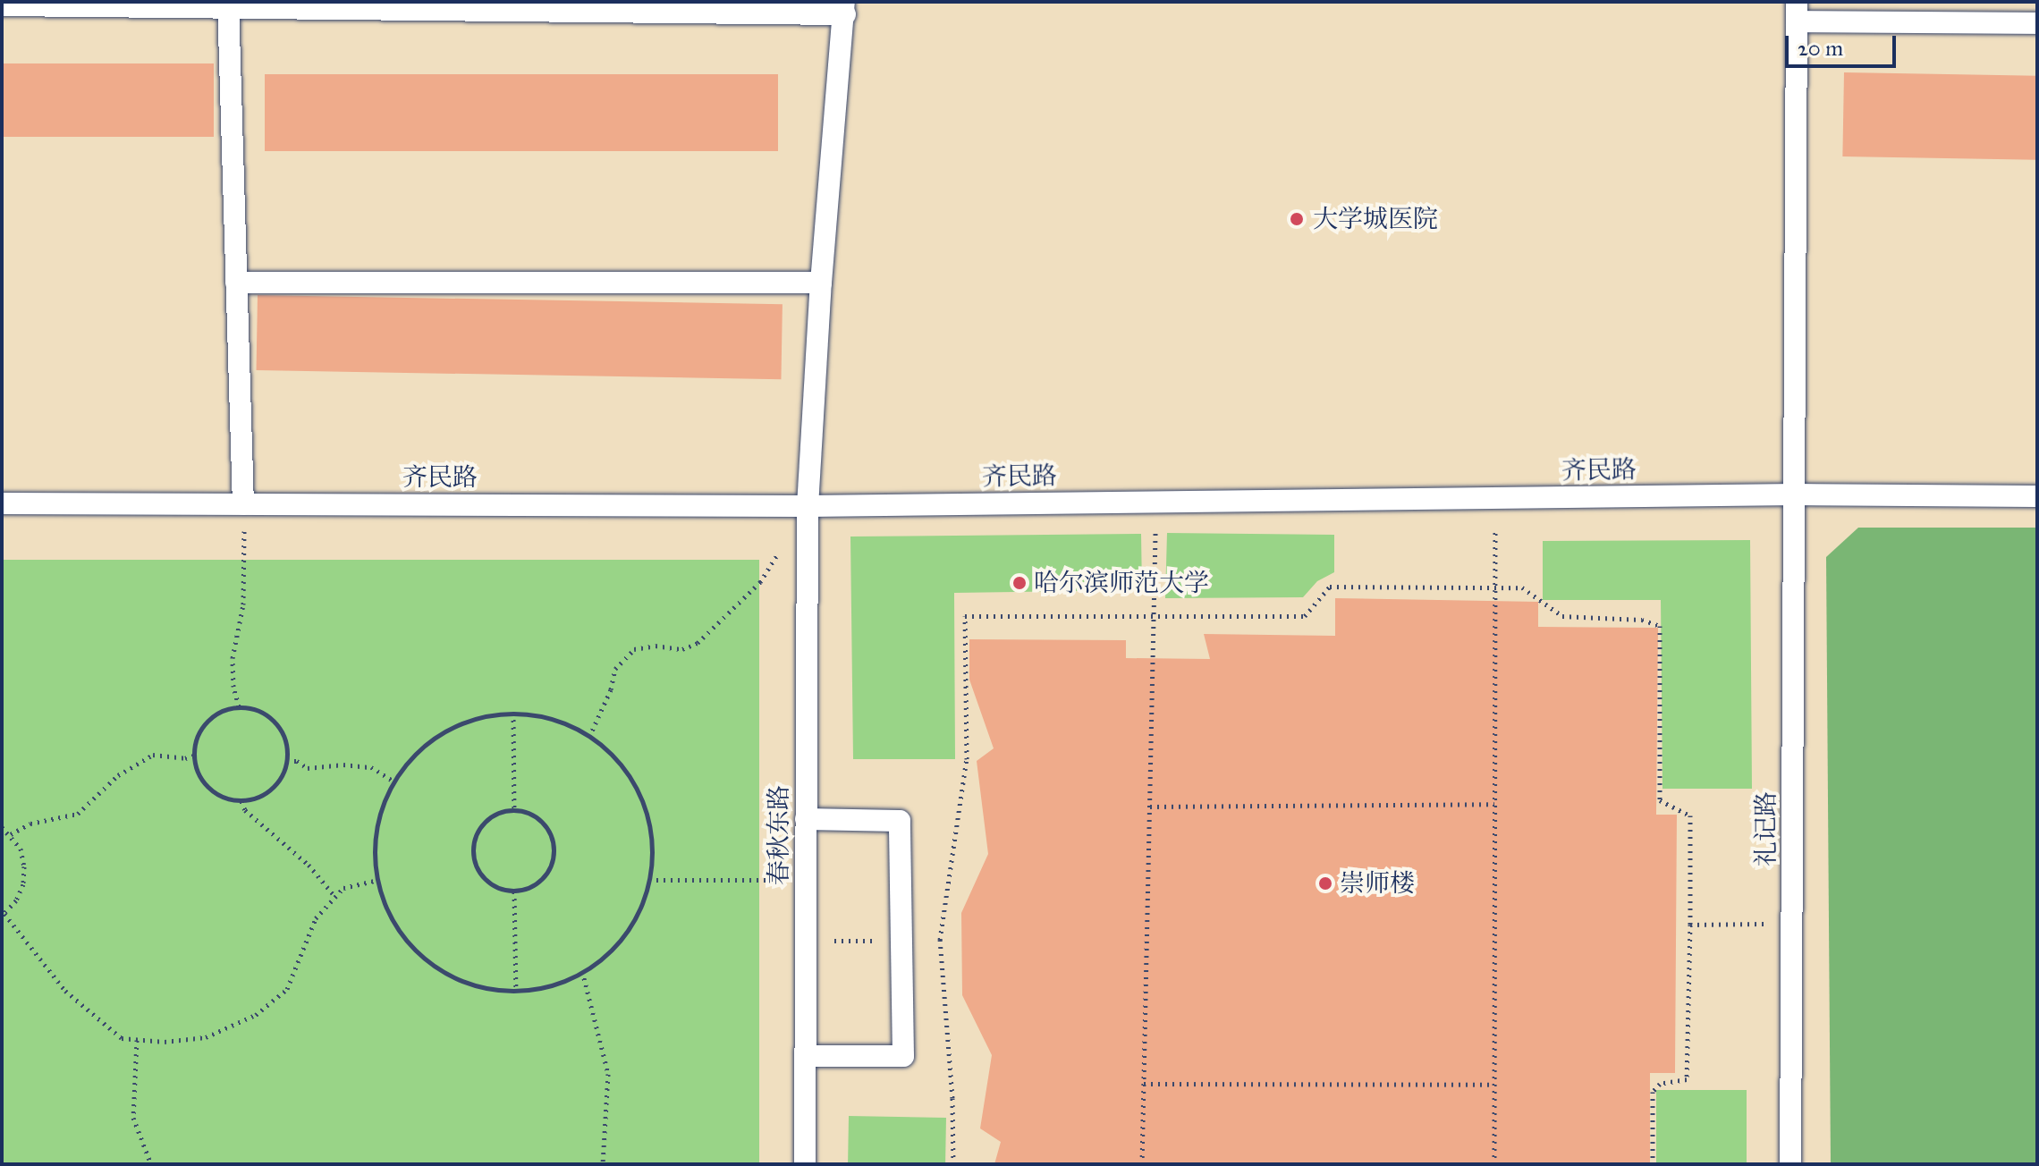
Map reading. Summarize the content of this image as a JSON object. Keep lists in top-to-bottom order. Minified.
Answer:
{"streets":{"lane":["齐民路","礼记路","春秋东路"]},"crossings":[["齐民路","礼记路"],["齐民路","春秋东路"]],"places":["大学城医院","哈尔滨师范大学","崇师楼"],"scale_bar":"20 m"}
